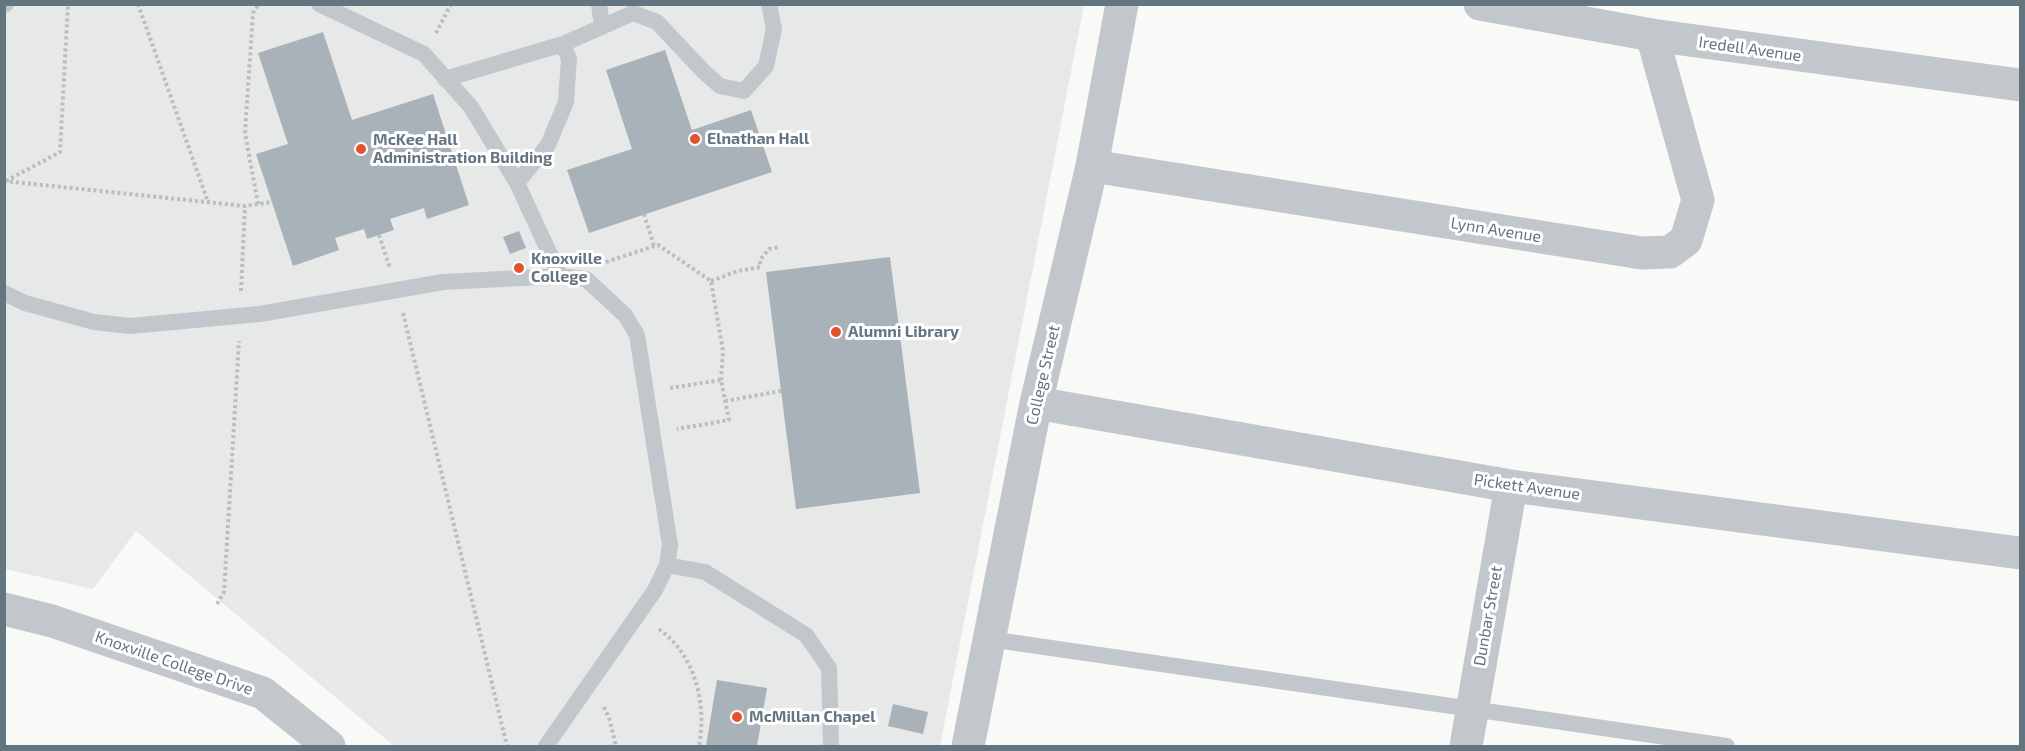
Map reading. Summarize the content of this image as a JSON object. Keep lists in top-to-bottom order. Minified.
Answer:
{"streets":{"street":["Iredell Avenue","Lynn Avenue","College Street","Pickett Avenue","Dunbar Street","Knoxville College Drive"]},"crossings":[["Iredell Avenue","Lynn Avenue"],["Lynn Avenue","College Street"],["College Street","Pickett Avenue"],["Pickett Avenue","Dunbar Street"]],"places":["Elnathan Hall","McKee Hall Administration Building","Knoxville College","Alumni Library","McMillan Chapel"]}
